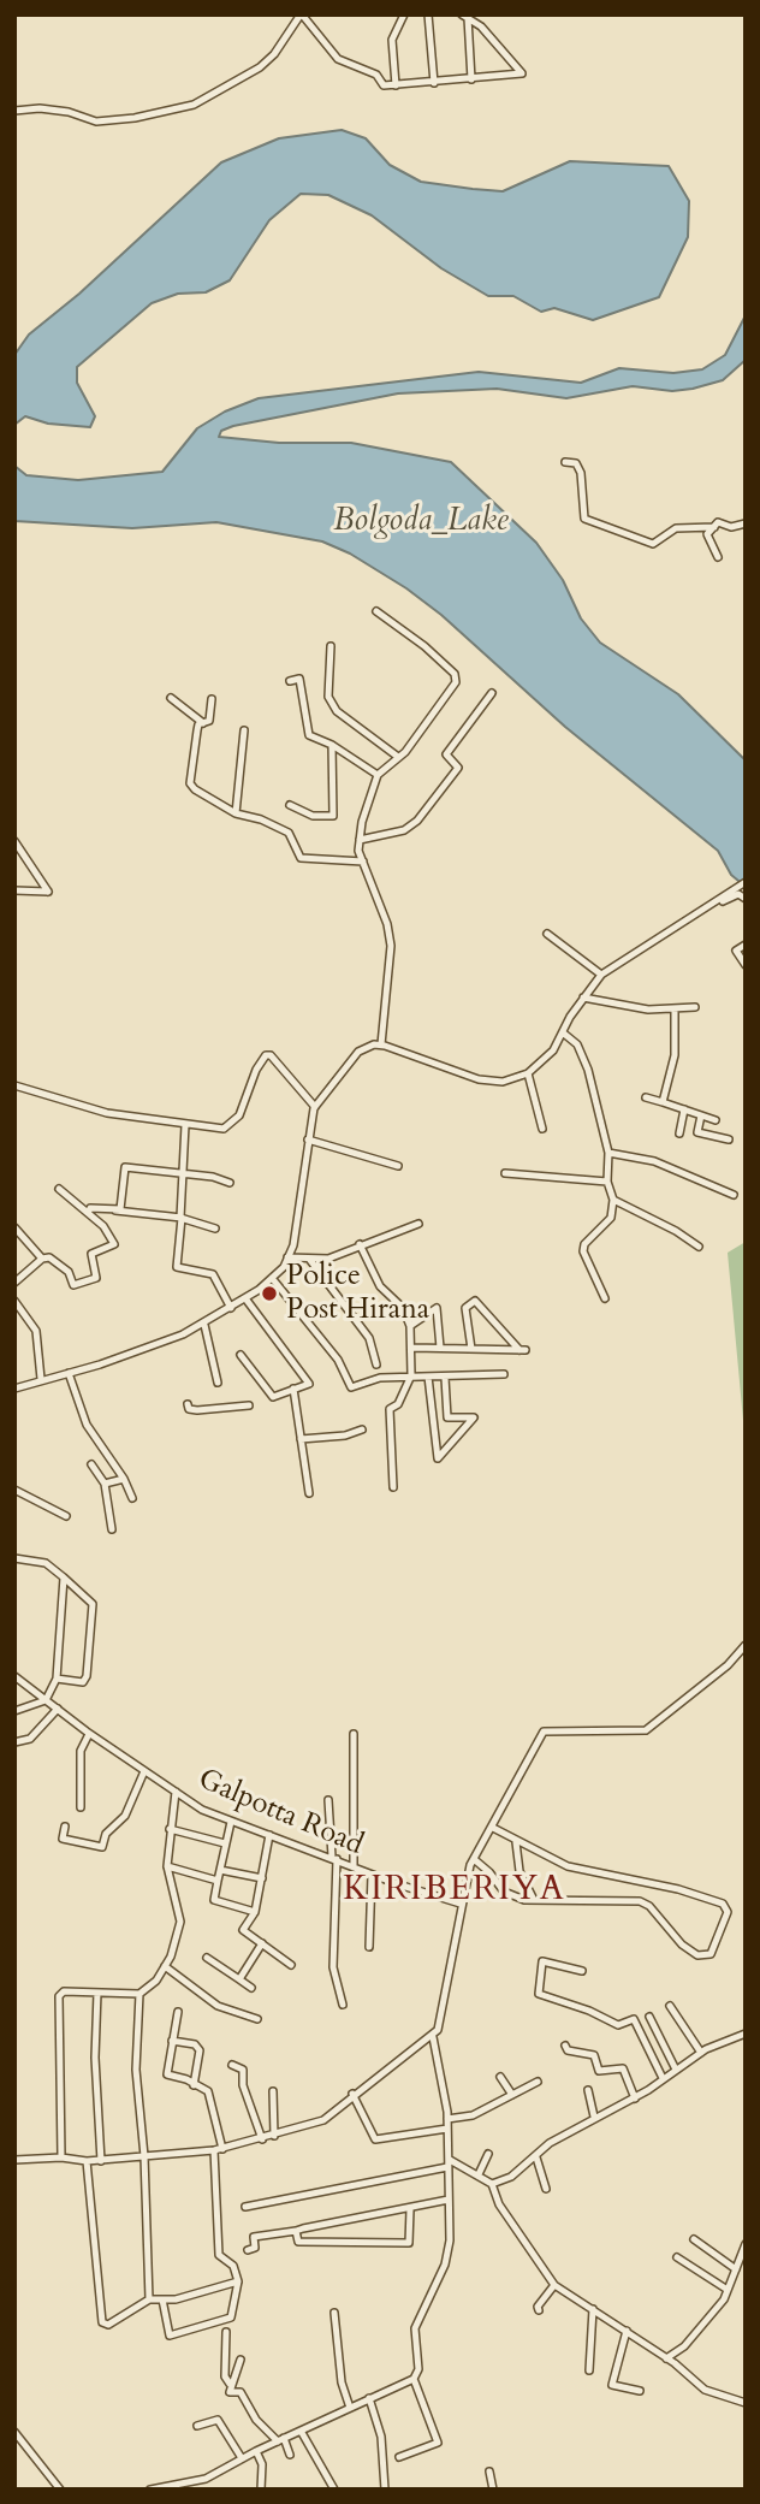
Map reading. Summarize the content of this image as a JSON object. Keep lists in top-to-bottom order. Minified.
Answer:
{"streets":{"street":["Galpotta Road"]},"districts":["KIRIBERIYA"],"water":["Bolgoda_Lake"],"places":["Police Post Hirana"]}
